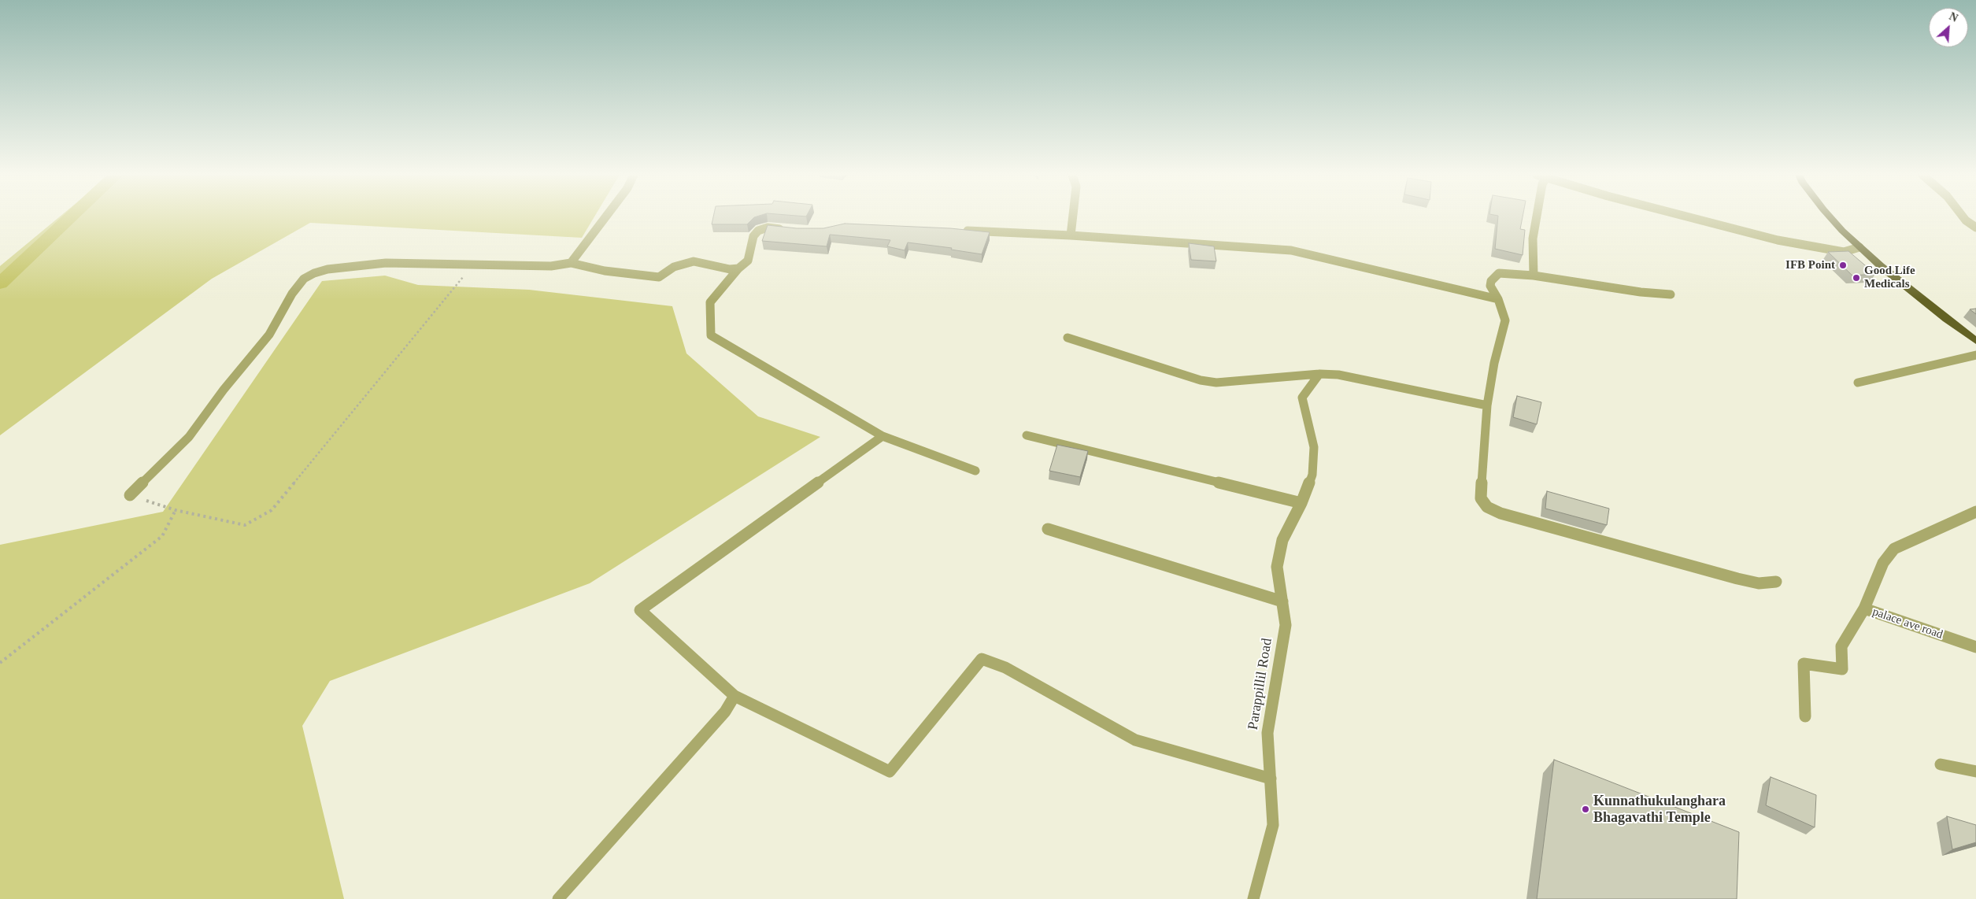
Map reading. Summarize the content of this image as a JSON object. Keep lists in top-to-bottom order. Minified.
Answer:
{"streets":{"street":["palace ave road","Parappillil Road"]},"places":["IFB Point","Good Life Medicals","Kunnathukulanghara Bhagavathi Temple"],"north":"top right"}
